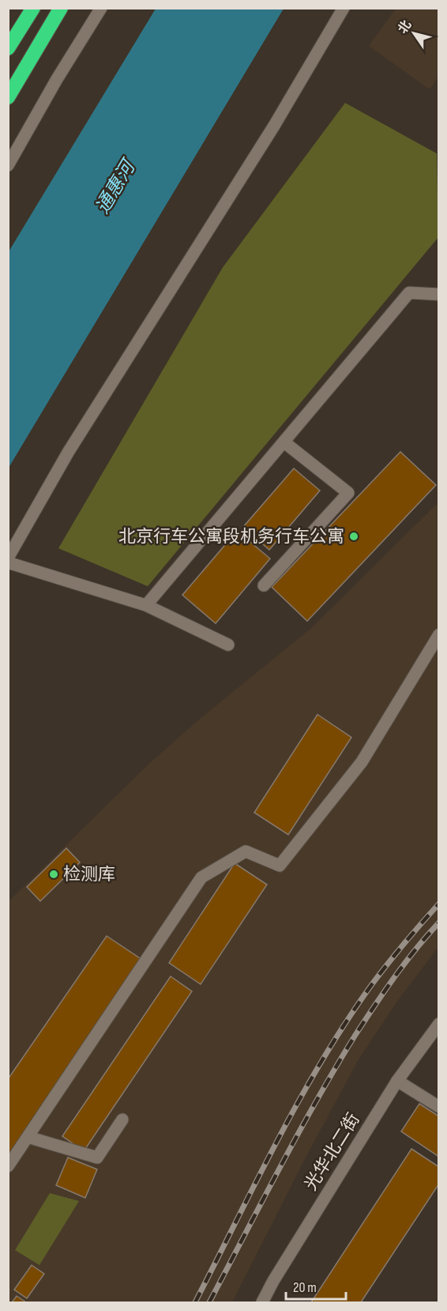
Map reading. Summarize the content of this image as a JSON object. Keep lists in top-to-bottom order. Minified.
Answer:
{"streets":{"street":["光华北二街"]},"water":["通惠河"],"places":["北京行车公寓段机务行车公寓","检测库"],"scale_bar":"20 m","north":"top left"}
